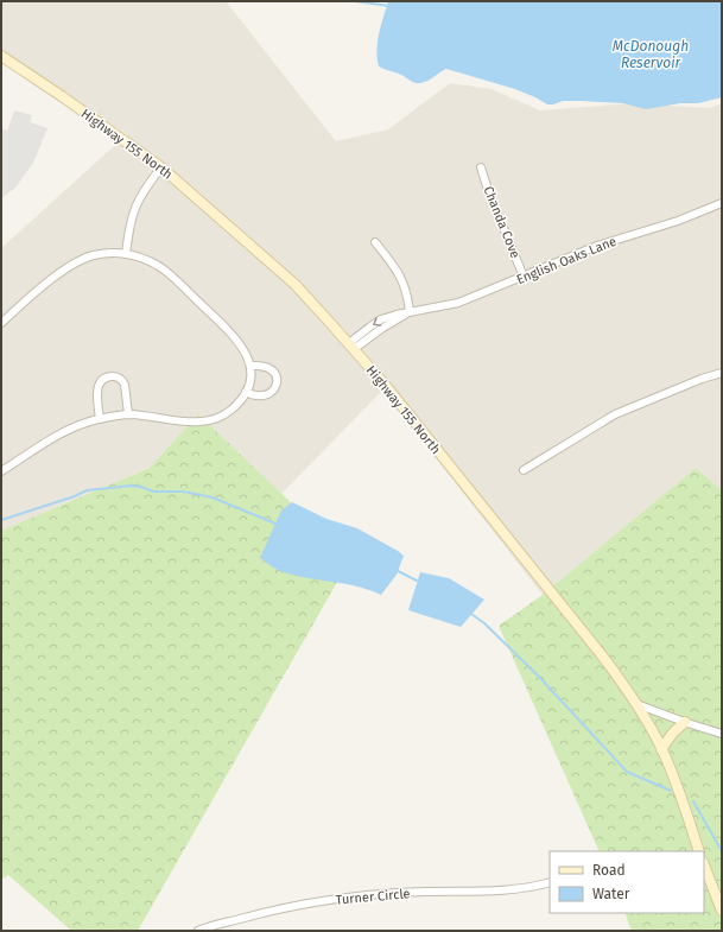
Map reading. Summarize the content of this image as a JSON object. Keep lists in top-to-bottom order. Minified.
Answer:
{"streets":{"main road":["Highway 155 North"],"street":["Chanda Cove","English Oaks Lane","Turner Circle"]},"crossings":[["Highway 155 North","English Oaks Lane"],["Chanda Cove","English Oaks Lane"]],"water":["McDonough Reservoir"],"legend":["Road","Water"]}
